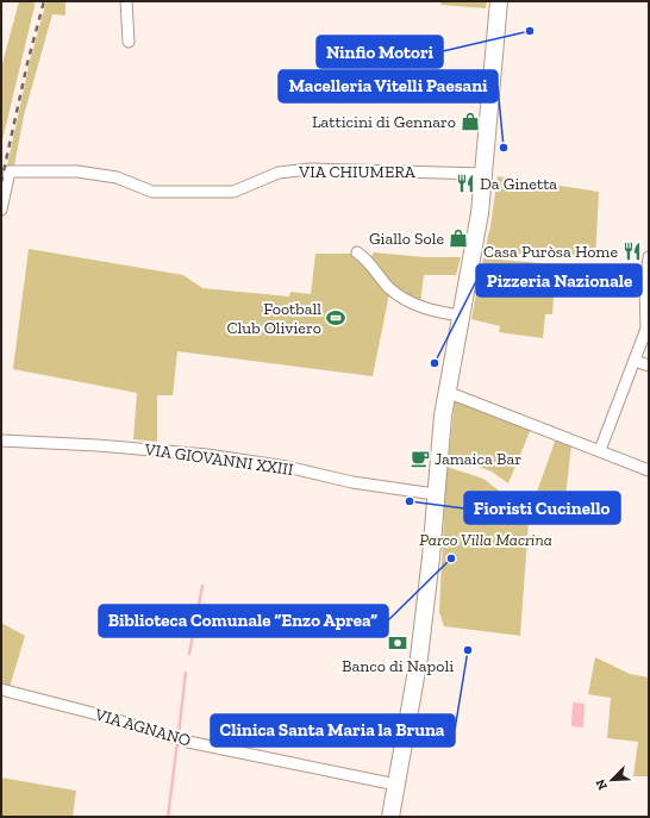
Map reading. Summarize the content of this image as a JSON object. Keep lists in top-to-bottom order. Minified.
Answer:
{"streets":{"street":["VIA CHIUMERA","VIA GIOVANNI XXIII","VIA AGNANO"]},"parks":["Parco Villa Macrina"],"places":{"other":["Ninfio Motori","Macelleria Vitelli Paesani","Pizzeria Nazionale","Fioristi Cucinello","Biblioteca Comunale “Enzo Aprea”","Clinica Santa Maria la Bruna"],"shop":["Latticini di Gennaro","Giallo Sole"],"restaurant":["Da Ginetta","Casa Puròsa Home"],"sports":["Football Club Oliviero"],"cafe":["Jamaica Bar"],"bank":["Banco di Napoli"]},"north":"bottom left"}
